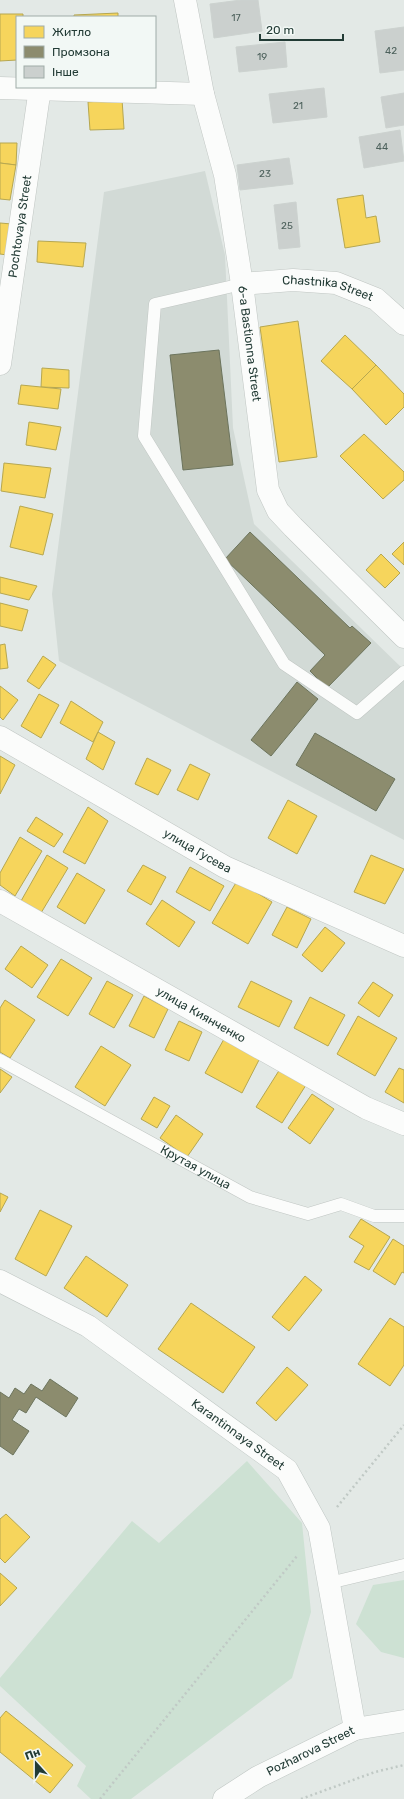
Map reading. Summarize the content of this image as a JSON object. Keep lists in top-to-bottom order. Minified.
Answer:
{"streets":{"street":["Pochtovaya Street","Chastnika Street","6-a Bastionna Street","улица Гусева","улица Киянченко","Karantinnaya Street","Pozharova Street"],"lane":["Крутая улица"]},"crossings":[["Chastnika Street","6-a Bastionna Street"],["Karantinnaya Street","Pozharova Street"]],"house_numbers":["17","42","19","21","44","23","25"],"legend":["Житло","Промзона","Інше"],"scale_bar":"20 m","north":"top"}
